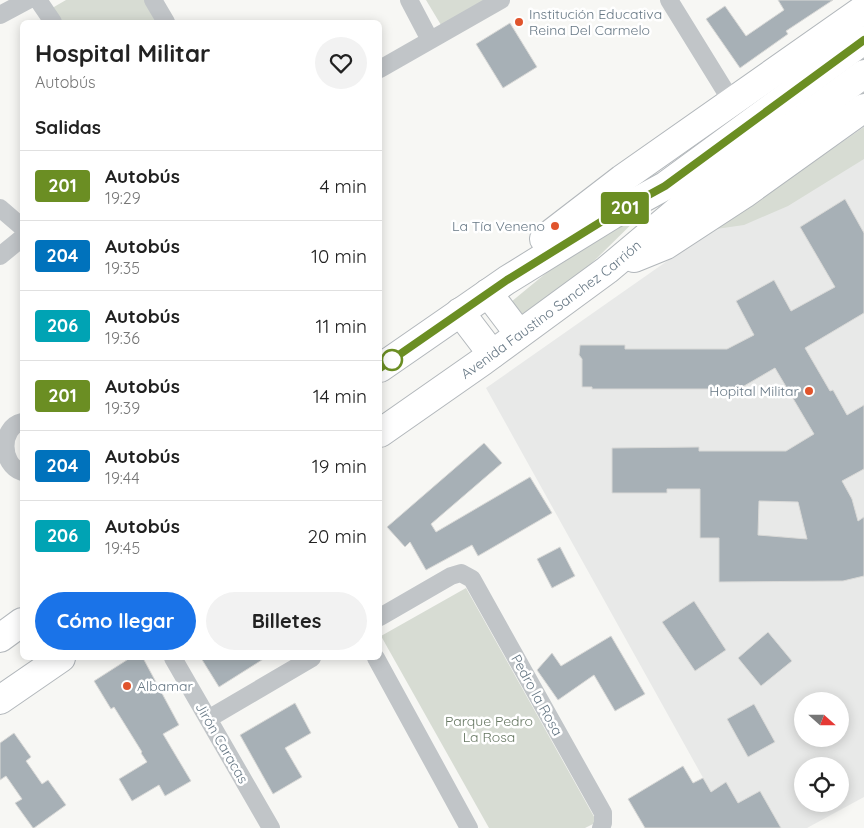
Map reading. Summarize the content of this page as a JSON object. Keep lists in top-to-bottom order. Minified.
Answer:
{"streets":{"main road":["Avenida Faustino Sanchez Carrión"],"street":["Pedro la Rosa","Jirón Caracas"]},"parks":["Parque Pedro La Rosa"],"places":["Institución Educativa Reina Del Carmelo","La Tía Veneno","Hopital Militar","Albamar"],"lines":["bus line 201"],"north":"right","page":{"on_map":"201","heading":[["Hospital Militar","Autobús"],"Salidas"],"list":[{"mark":"201","name":"Autobús","note":"19:29","value":"4 min"},{"mark":"204","name":"Autobús","note":"19:35","value":"10 min"},{"mark":"206","name":"Autobús","note":"19:36","value":"11 min"},{"mark":"201","name":"Autobús","note":"19:39","value":"14 min"},{"mark":"204","name":"Autobús","note":"19:44","value":"19 min"},{"mark":"206","name":"Autobús","note":"19:45","value":"20 min"}],"buttons":["Cómo llegar","Billetes"]}}
